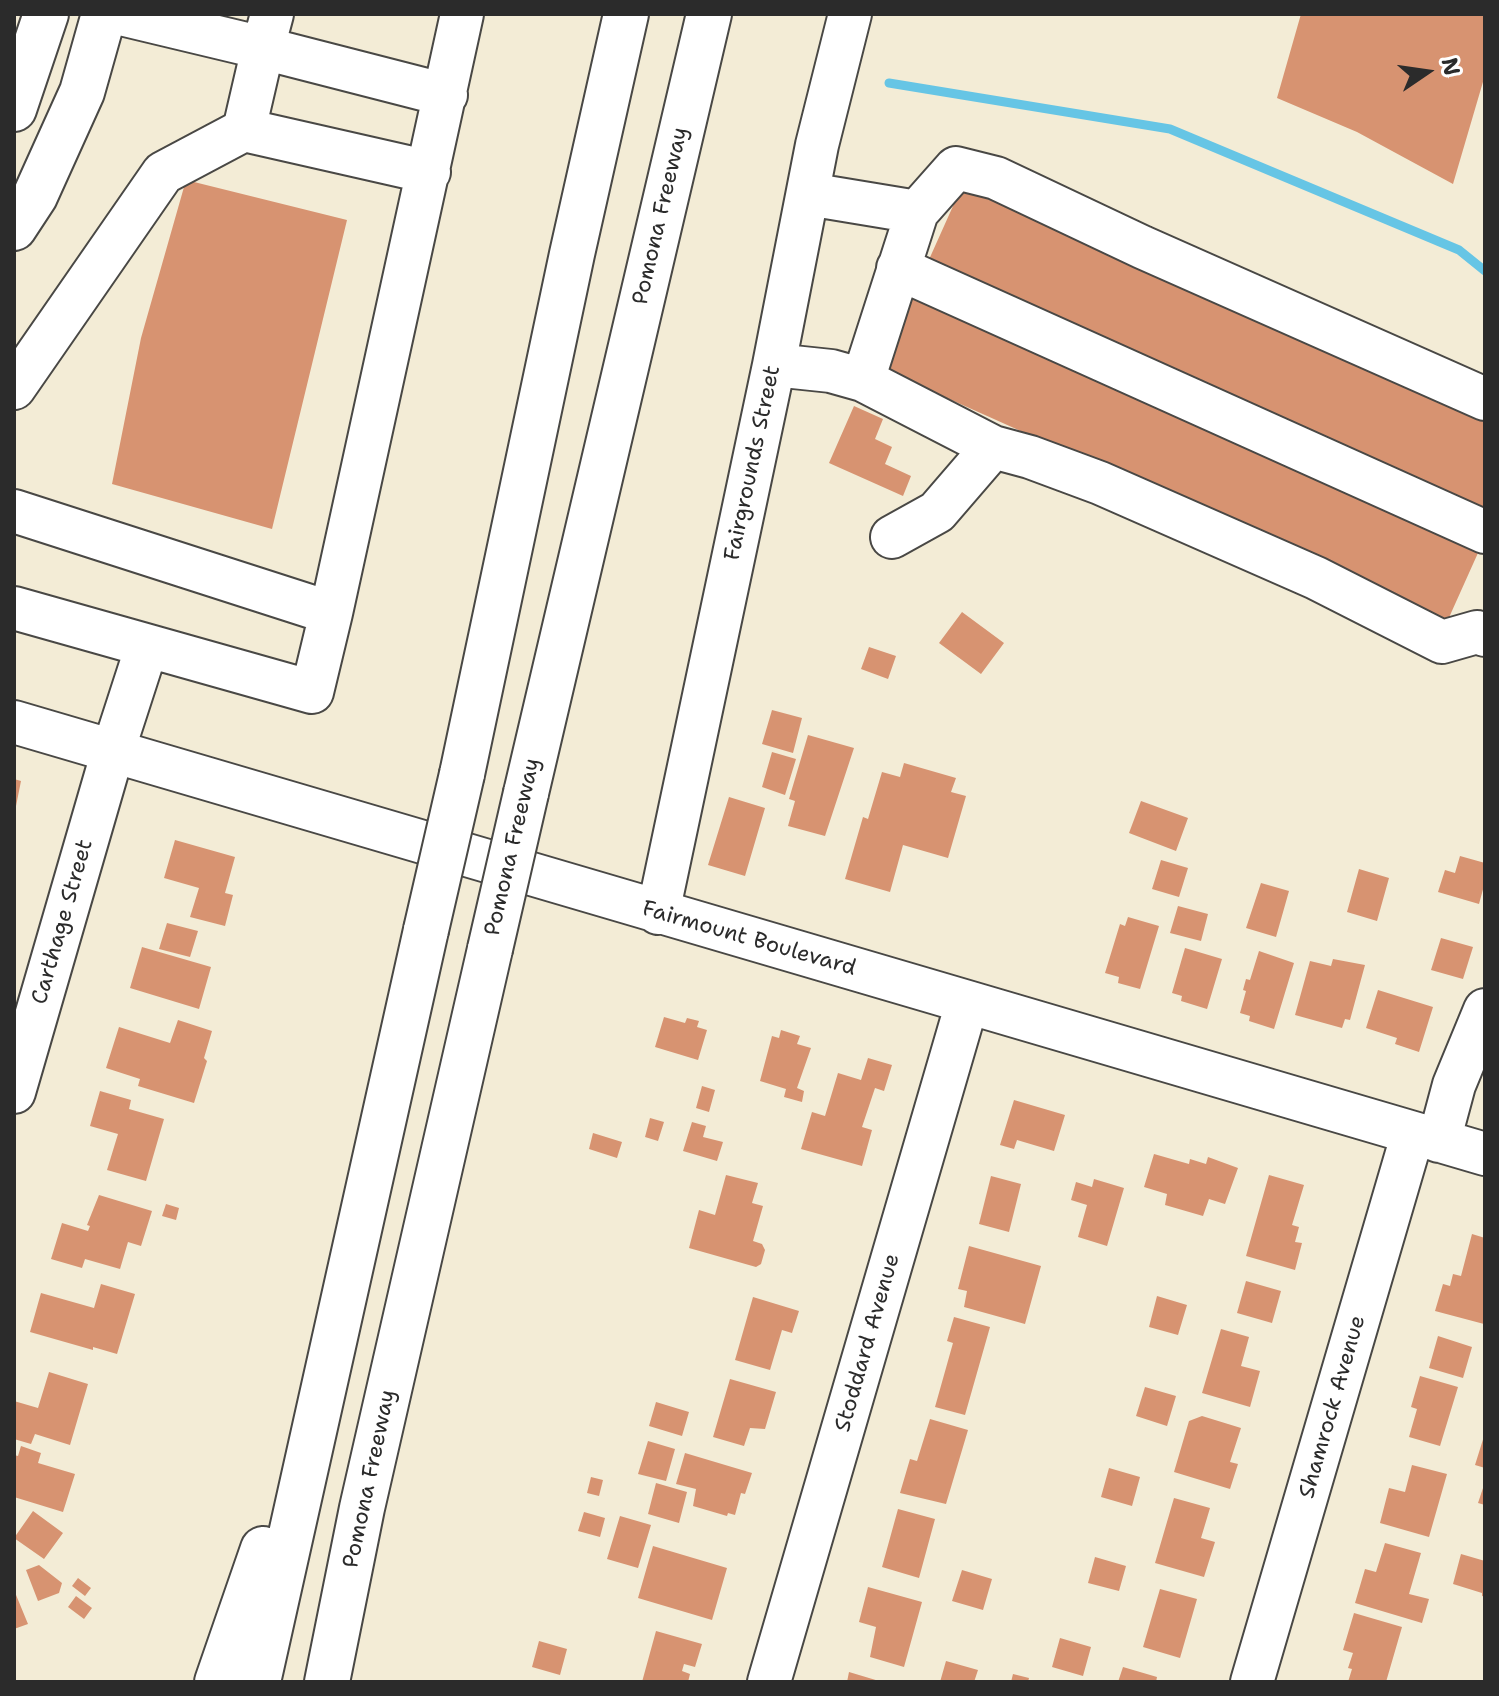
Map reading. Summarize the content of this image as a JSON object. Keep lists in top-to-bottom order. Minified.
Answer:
{"streets":{"main road":["Pomona Freeway"],"street":["Fairgrounds Street","Carthage Street","Fairmount Boulevard","Stoddard Avenue","Shamrock Avenue"]},"crossings":[["Fairgrounds Street","Fairmount Boulevard"],["Carthage Street","Fairmount Boulevard"],["Fairmount Boulevard","Stoddard Avenue"],["Fairmount Boulevard","Shamrock Avenue"]],"north":"right"}
